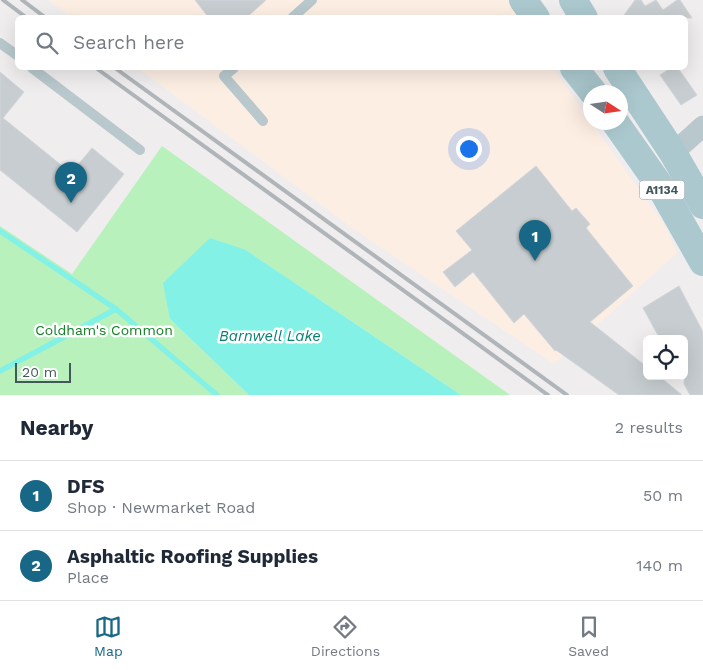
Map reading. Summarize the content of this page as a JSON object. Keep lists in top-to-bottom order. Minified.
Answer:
{"streets":{"main road":["A1134"]},"water":["Barnwell Lake"],"parks":["Coldham's Common"],"scale_bar":"20 m","north":"right","page":{"search":"Search here","pins":["2","1"],"scale":"20 m","heading":["Nearby","2 results"],"list":[{"mark":"1","name":"DFS","note":"Shop · Newmarket Road","value":"50 m"},{"mark":"2","name":"Asphaltic Roofing Supplies","note":"Place","value":"140 m"}],"nav":["Map","Directions","Saved"]}}
